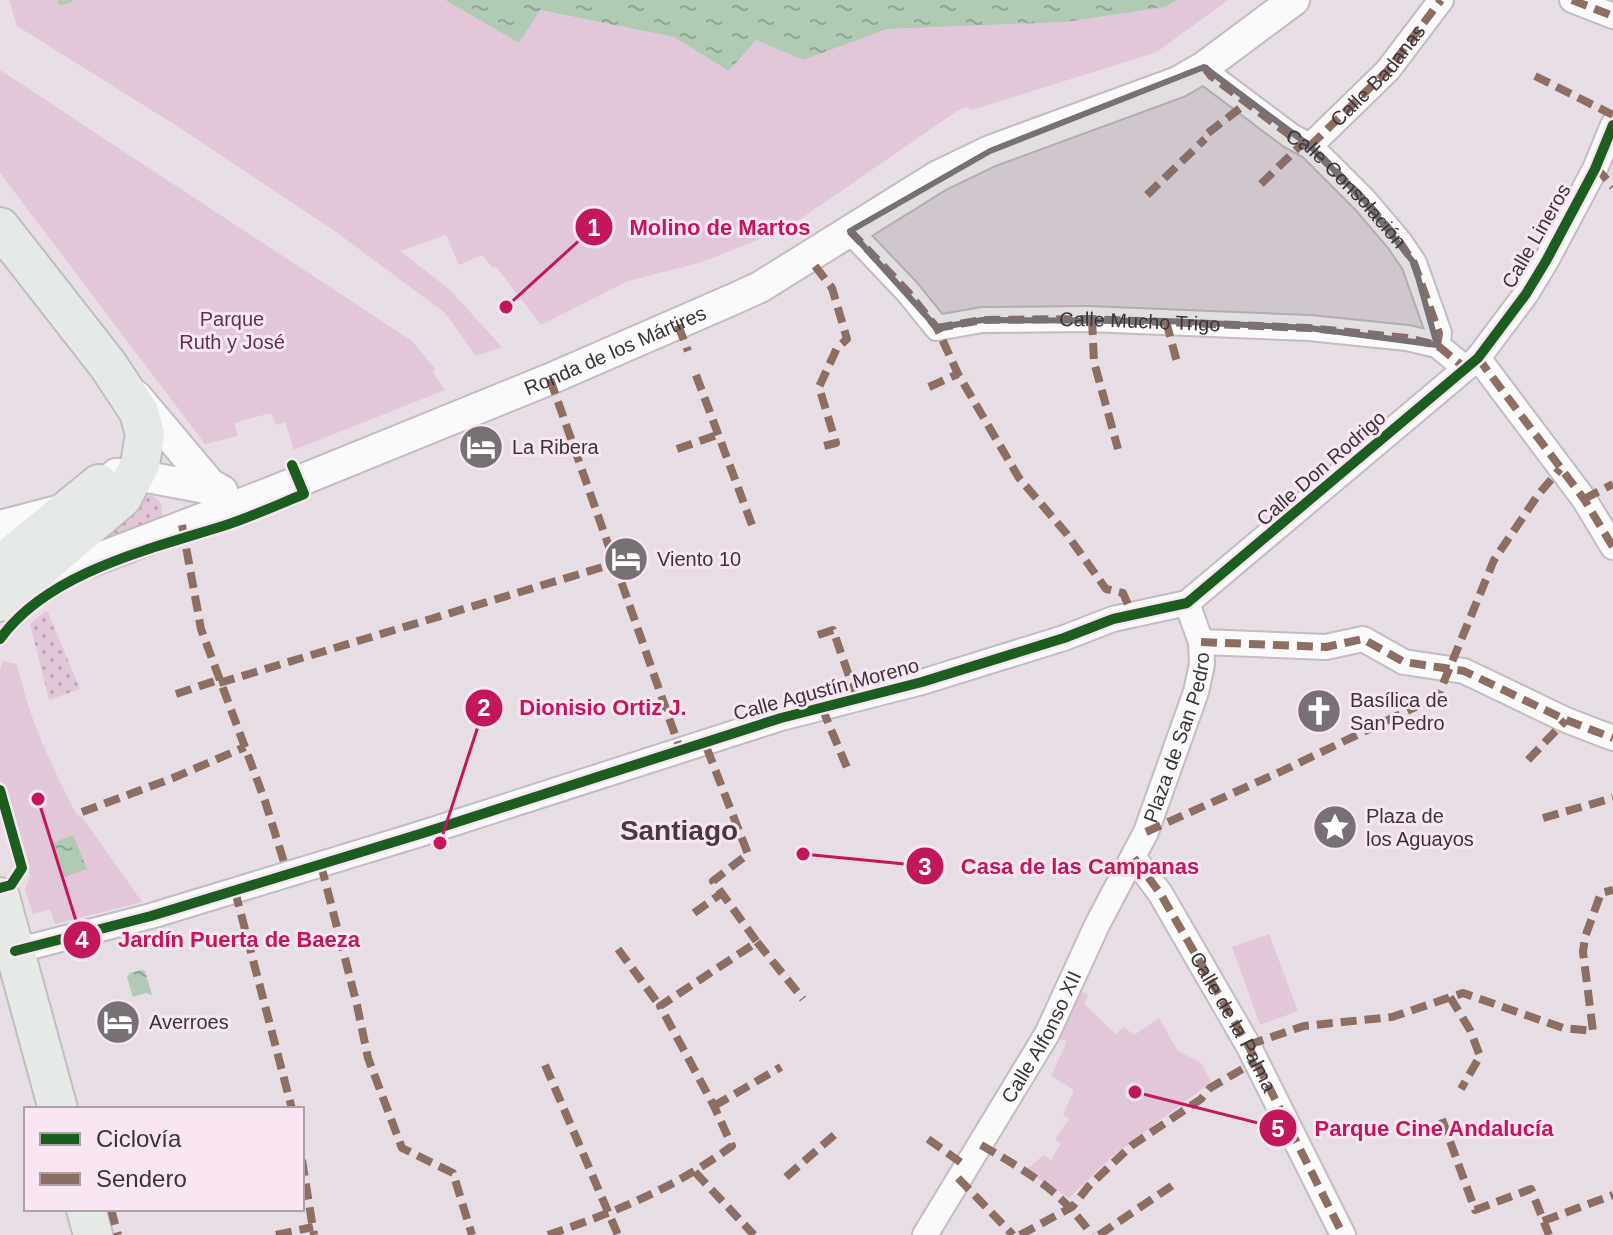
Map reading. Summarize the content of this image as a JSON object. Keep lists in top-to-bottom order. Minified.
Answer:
{"streets":{"street":["Calle Badanas","Calle Consolación","Calle Lineros","Calle Mucho Trigo","Ronda de los Mártires","Calle Don Rodrigo","Calle Agustín Moreno","Plaza de San Pedro","Calle de la Palma","Calle Alfonso XII"]},"crossings":[["Calle Badanas","Calle Consolación"],["Calle Consolación","Calle Mucho Trigo"],["Calle Consolación","Ronda de los Mártires"],["Calle Lineros","Calle Mucho Trigo"],["Calle Lineros","Calle Don Rodrigo"],["Calle Mucho Trigo","Ronda de los Mártires"],["Calle Mucho Trigo","Calle Don Rodrigo"],["Calle Don Rodrigo","Calle Agustín Moreno"],["Calle Don Rodrigo","Plaza de San Pedro"],["Calle Agustín Moreno","Plaza de San Pedro"],["Plaza de San Pedro","Calle Alfonso XII"],["Calle de la Palma","Calle Alfonso XII"]],"districts":["Santiago"],"parks":["Parque Ruth y José"],"places":{"other":["Molino de Martos","Jardín Puerta de Baeza","Dionisio Ortiz J.","Casa de las Campanas","Parque Cine Andalucía"],"hotel":["La Ribera","Viento 10","Averroes"],"church":["Basílica de San Pedro"],"place":["Plaza de los Aguayos"]},"legend":["Ciclovía","Sendero"]}
